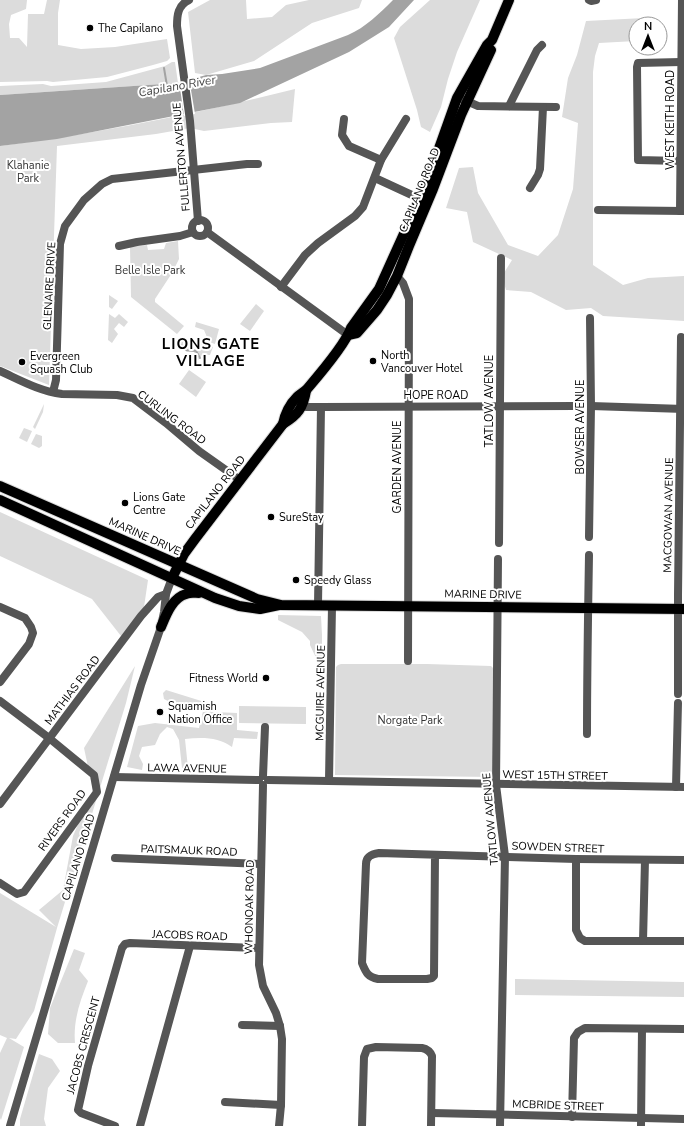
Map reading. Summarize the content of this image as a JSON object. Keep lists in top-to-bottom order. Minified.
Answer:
{"streets":{"main road":["CAPILANO ROAD","MARINE DRIVE"],"street":["WEST KEITH ROAD","FULLERTON AVENUE","GLENAIRE DRIVE","HOPE ROAD","TATLOW AVENUE","CURLING ROAD","BOWSER AVENUE","GARDEN AVENUE","MACGOWAN AVENUE","MATHIAS ROAD","MCGUIRE AVENUE","LAWA AVENUE","WEST 15TH STREET","RIVERS ROAD","SOWDEN STREET","PAITSMAUK ROAD","WHONOAK ROAD","JACOBS ROAD","JACOBS CRESCENT","MCBRIDE STREET"]},"crossings":[["FULLERTON AVENUE","GLENAIRE DRIVE"],["CAPILANO ROAD","HOPE ROAD"],["CAPILANO ROAD","CURLING ROAD"],["CAPILANO ROAD","GARDEN AVENUE"],["CAPILANO ROAD","MARINE DRIVE"],["CAPILANO ROAD","MATHIAS ROAD"],["CAPILANO ROAD","LAWA AVENUE"],["GLENAIRE DRIVE","CURLING ROAD"],["HOPE ROAD","TATLOW AVENUE"],["HOPE ROAD","GARDEN AVENUE"],["TATLOW AVENUE","MARINE DRIVE"],["TATLOW AVENUE","WEST 15TH STREET"],["TATLOW AVENUE","SOWDEN STREET"],["TATLOW AVENUE","MCBRIDE STREET"],["GARDEN AVENUE","MARINE DRIVE"],["MACGOWAN AVENUE","MARINE DRIVE"],["MARINE DRIVE","MCGUIRE AVENUE"],["MATHIAS ROAD","RIVERS ROAD"],["MCGUIRE AVENUE","LAWA AVENUE"],["MCGUIRE AVENUE","WEST 15TH STREET"],["LAWA AVENUE","WEST 15TH STREET"],["LAWA AVENUE","WHONOAK ROAD"],["PAITSMAUK ROAD","WHONOAK ROAD"],["WHONOAK ROAD","JACOBS ROAD"],["JACOBS ROAD","JACOBS CRESCENT"]],"districts":["LIONS GATE VILLAGE"],"water":["Capilano River"],"parks":["Klahanie Park","Belle Isle Park","Norgate Park"],"places":["The Capilano","North Vancouver Hotel","Evergreen Squash Club","Lions Gate Centre","SureStay","Speedy Glass","Fitness World","Squamish Nation Office"],"north":"top"}
